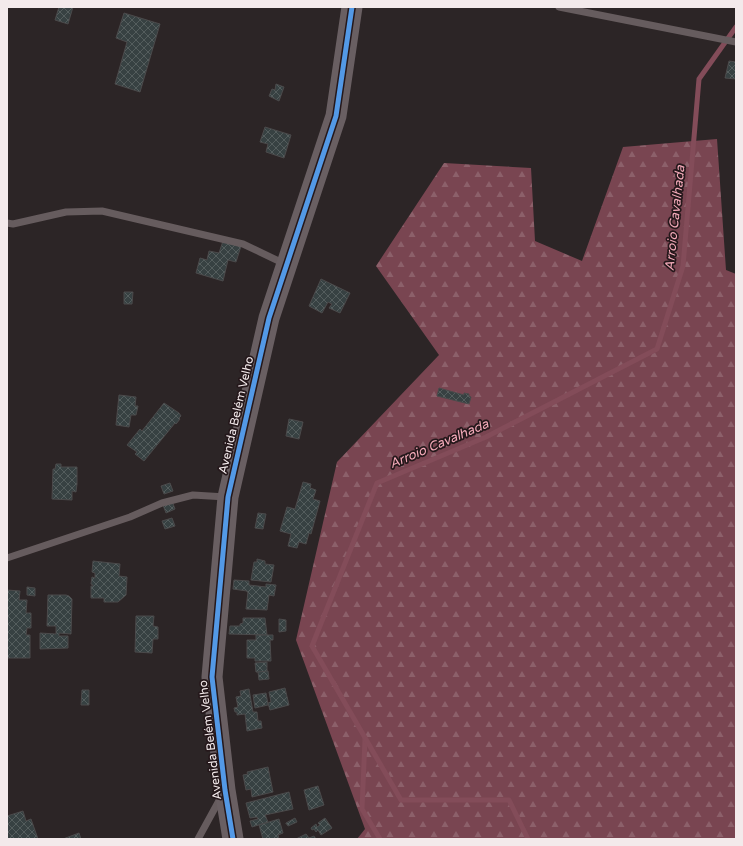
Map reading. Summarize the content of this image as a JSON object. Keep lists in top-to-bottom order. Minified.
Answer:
{"streets":{"main road":["Avenida Belém Velho"]},"water":["Arroio Cavalhada"]}
